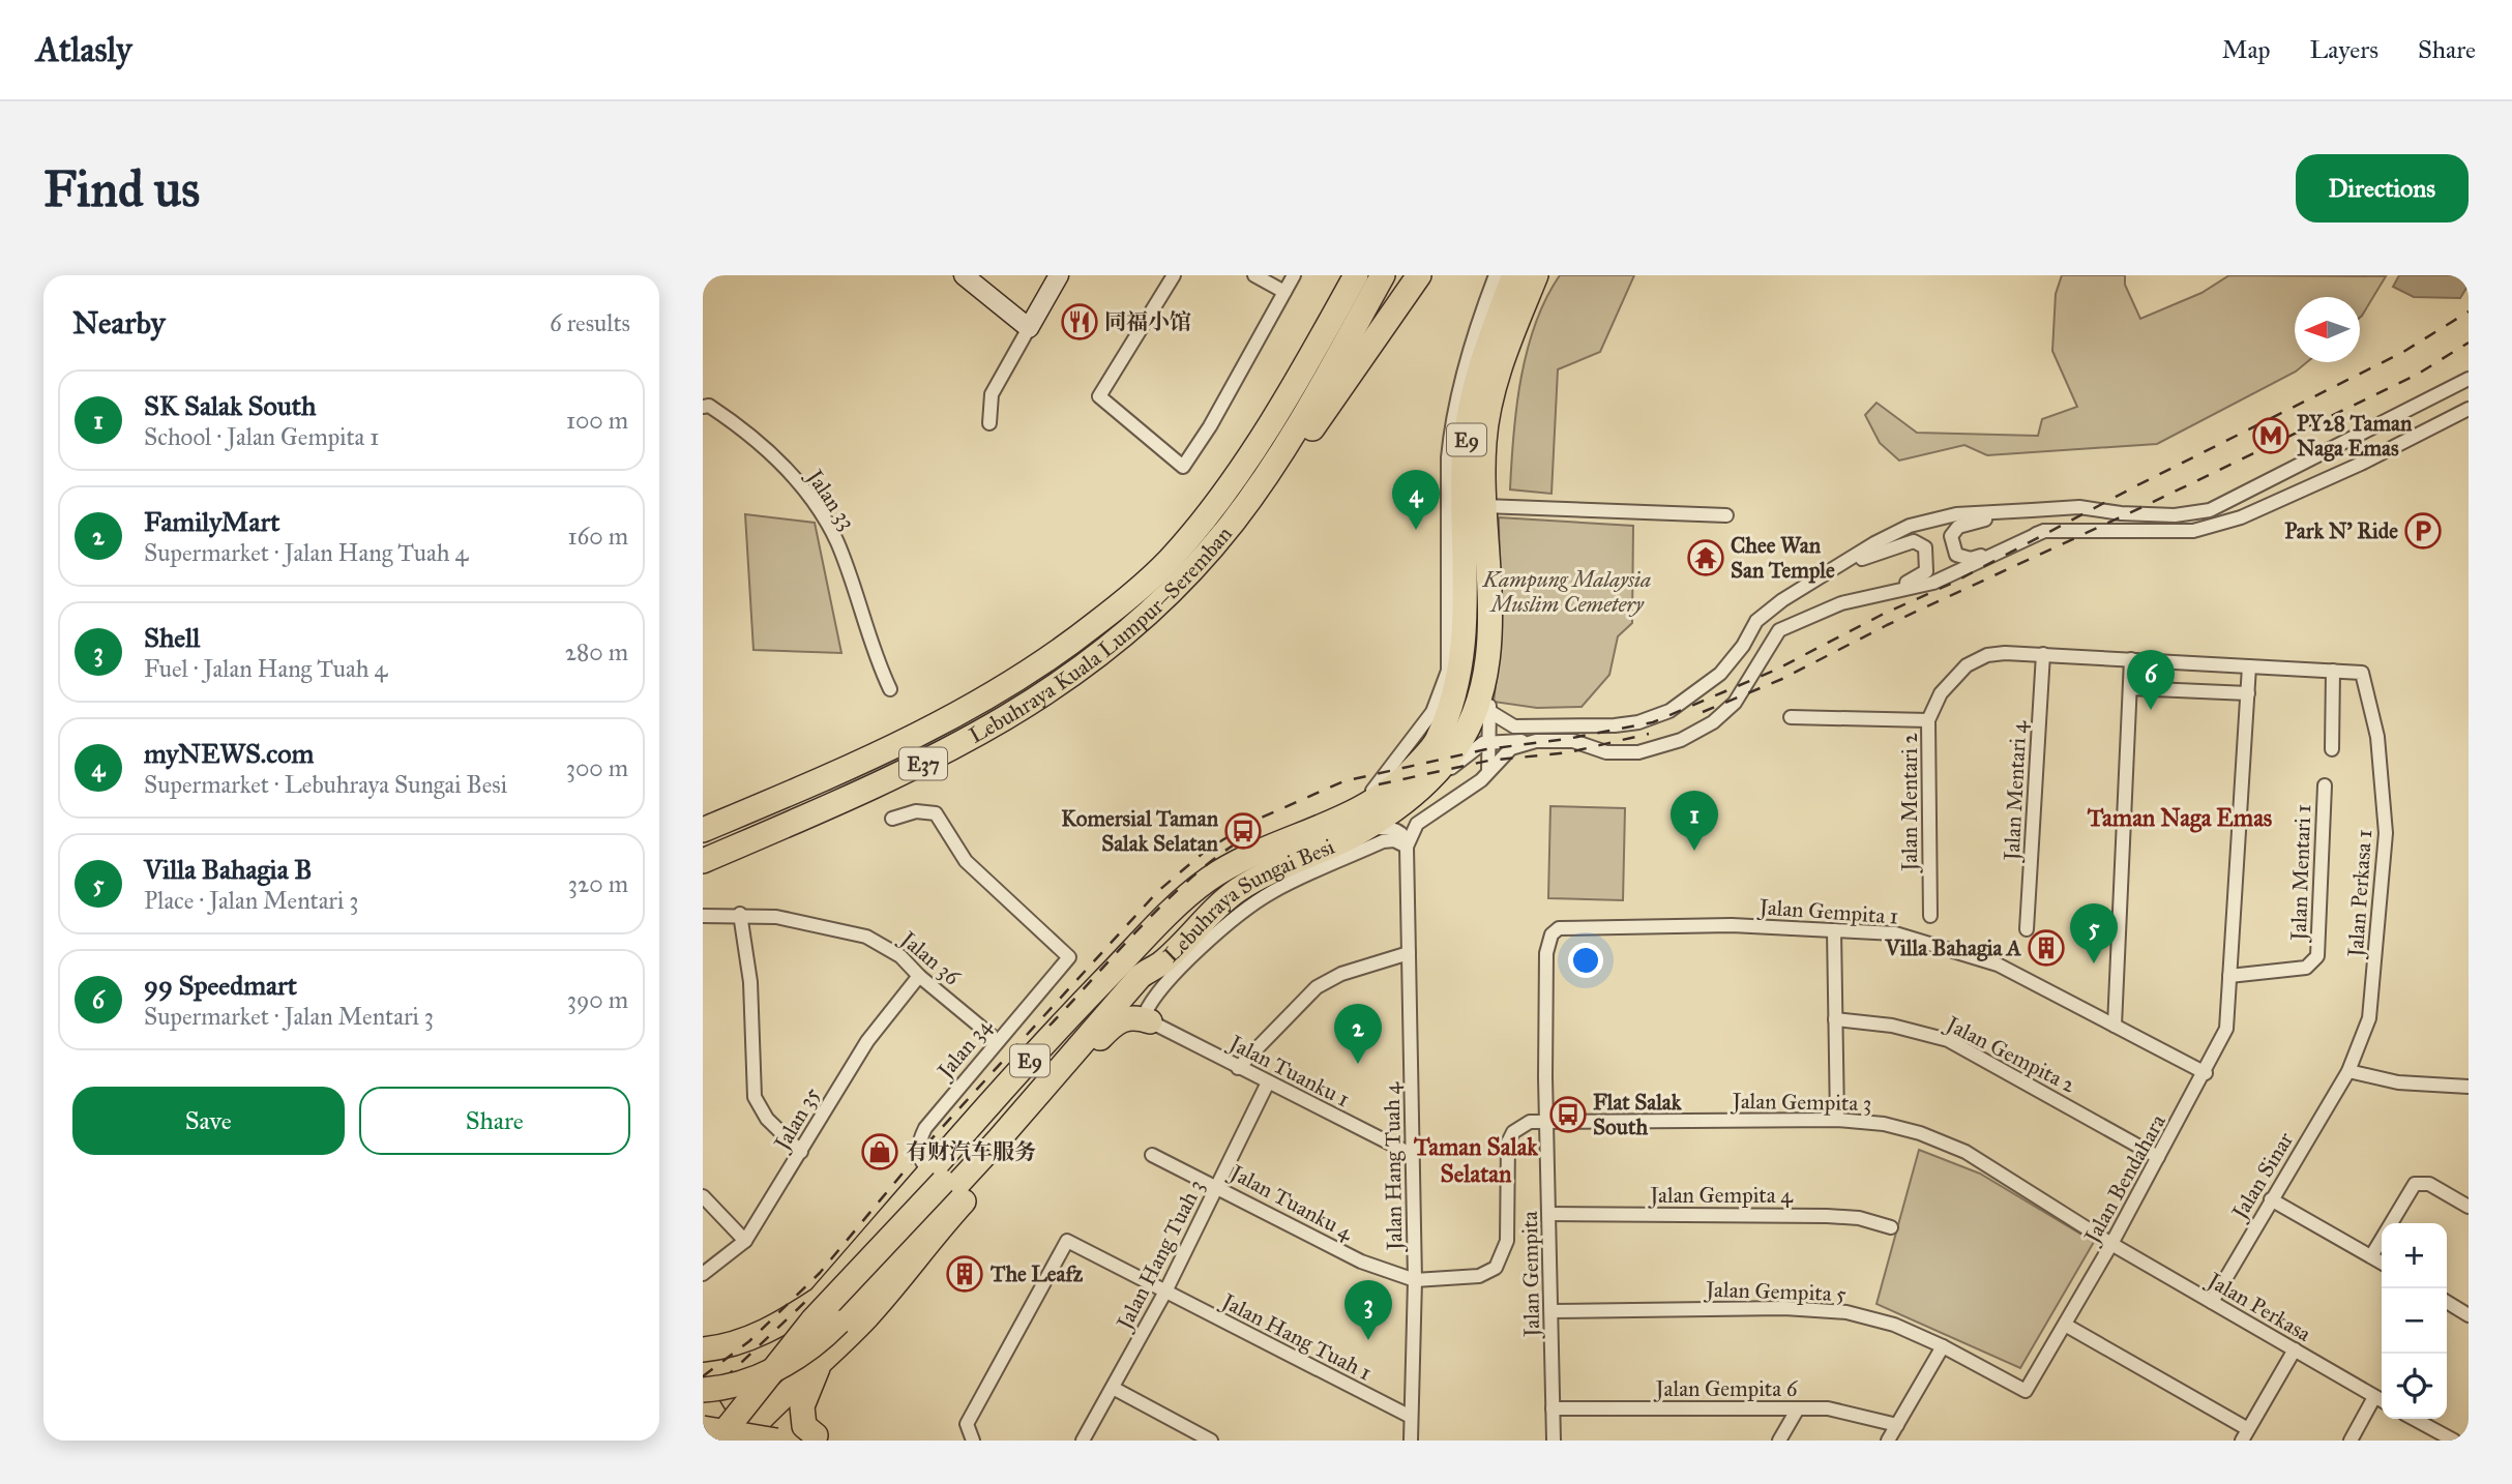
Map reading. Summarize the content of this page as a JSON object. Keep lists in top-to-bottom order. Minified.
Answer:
{"streets":{"highway":["E9","Lebuhraya Kuala Lumpur–Seremban","E37","Lebuhraya Sungai Besi"],"street":["Jalan 33","Jalan Mentari 4","Jalan Mentari 2","Jalan Mentari 1","Jalan Perkasa 1","Jalan Gempita 1","Jalan 36","Jalan 34","Jalan Gempita 2","Jalan Tuanku 1","Jalan Gempita 3","Jalan 35","Jalan Hang Tuah 4","Jalan Sinar","Jalan Bendahara","Jalan Gempita 4","Jalan Tuanku 4","Jalan Hang Tuah 3","Jalan Gempita","Jalan Gempita 5","Jalan Perkasa","Jalan Hang Tuah 1","Jalan Gempita 6"]},"crossings":[["Jalan Mentari 4","Jalan Mentari 2"],["Jalan Mentari 2","Jalan Perkasa 1"],["Jalan Mentari 2","Jalan Bendahara"],["Jalan Mentari 1","Jalan Bendahara"],["Jalan Perkasa 1","Jalan Sinar"],["Lebuhraya Sungai Besi","Jalan 34"],["Jalan Gempita 1","Jalan Bendahara"],["Jalan Gempita 1","Jalan Gempita"],["Jalan 36","Jalan 34"],["Jalan 36","Jalan 35"],["Jalan Gempita 2","Jalan Bendahara"],["Jalan Tuanku 1","Jalan Hang Tuah 4"],["Jalan Tuanku 1","Jalan Hang Tuah 3"],["Jalan Gempita 3","Jalan Hang Tuah 4"],["Jalan Gempita 3","Jalan Bendahara"],["Jalan Gempita 3","Jalan Tuanku 4"],["Jalan Gempita 3","Jalan Gempita"],["Jalan Gempita 3","Jalan Perkasa"],["Jalan Hang Tuah 4","Jalan Tuanku 4"],["Jalan Hang Tuah 4","Jalan Hang Tuah 1"],["Jalan Sinar","Jalan Perkasa"],["Jalan Bendahara","Jalan Gempita 5"],["Jalan Bendahara","Jalan Perkasa"],["Jalan Gempita 4","Jalan Gempita"],["Jalan Tuanku 4","Jalan Hang Tuah 3"],["Jalan Hang Tuah 3","Jalan Hang Tuah 1"],["Jalan Gempita","Jalan Gempita 5"],["Jalan Gempita","Jalan Gempita 6"]],"districts":["Taman Naga Emas","Taman Salak Selatan"],"parks":["Kampung Malaysia Muslim Cemetery"],"places":{"restaurant":["同福小馆"],"metro station":["PY28 Taman Naga Emas"],"parking":["Park N' Ride"],"temple":["Chee Wan San Temple"],"bus stop":["Komersial Taman Salak Selatan","Flat Salak South"],"building":["Villa Bahagia A","The Leafz"],"shop":["有财汽车服务"]},"north":"left","page":{"header":"Atlasly","nav":["Map","Layers","Share"],"buttons":["Directions",["Save","Share"]],"title":"Find us","heading":["Nearby","6 results"],"list":[{"mark":"1","name":"SK Salak South","note":"School · Jalan Gempita 1","value":"100 m"},{"mark":"2","name":"FamilyMart","note":"Supermarket · Jalan Hang Tuah 4","value":"160 m"},{"mark":"3","name":"Shell","note":"Fuel · Jalan Hang Tuah 4","value":"280 m"},{"mark":"4","name":"myNEWS.com","note":"Supermarket · Lebuhraya Sungai Besi","value":"300 m"},{"mark":"5","name":"Villa Bahagia B","note":"Place · Jalan Mentari 3","value":"320 m"},{"mark":"6","name":"99 Speedmart","note":"Supermarket · Jalan Mentari 3","value":"390 m"}],"pins":["4","6","1","5","2","3"],"map_buttons":["+","−"]}}
